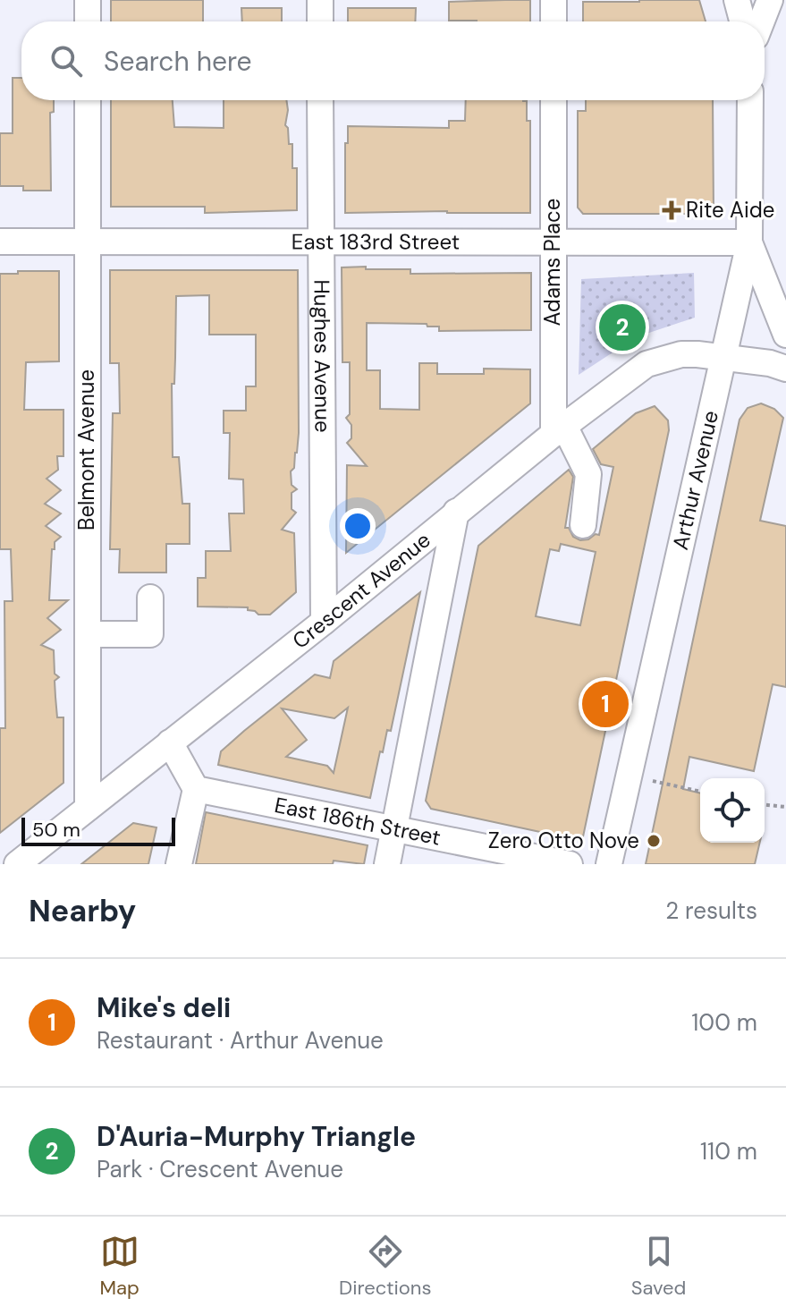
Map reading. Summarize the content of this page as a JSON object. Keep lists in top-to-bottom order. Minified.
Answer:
{"streets":{"street":["East 183rd Street","Adams Place","Hughes Avenue","Belmont Avenue","Arthur Avenue","Crescent Avenue","East 186th Street"]},"crossings":[["East 183rd Street","Adams Place"],["East 183rd Street","Hughes Avenue"],["East 183rd Street","Belmont Avenue"],["East 183rd Street","Arthur Avenue"],["Adams Place","Crescent Avenue"],["Hughes Avenue","Crescent Avenue"],["Belmont Avenue","Crescent Avenue"],["Arthur Avenue","Crescent Avenue"]],"places":{"health":["Rite Aide"],"other":["Zero Otto Nove"]},"scale_bar":"50 m","page":{"search":"Search here","pins":["2","1"],"scale":"50 m","heading":["Nearby","2 results"],"list":[{"mark":"1","name":"Mike's deli","note":"Restaurant · Arthur Avenue","value":"100 m"},{"mark":"2","name":"D'Auria-Murphy Triangle","note":"Park · Crescent Avenue","value":"110 m"}],"nav":["Map","Directions","Saved"]}}
